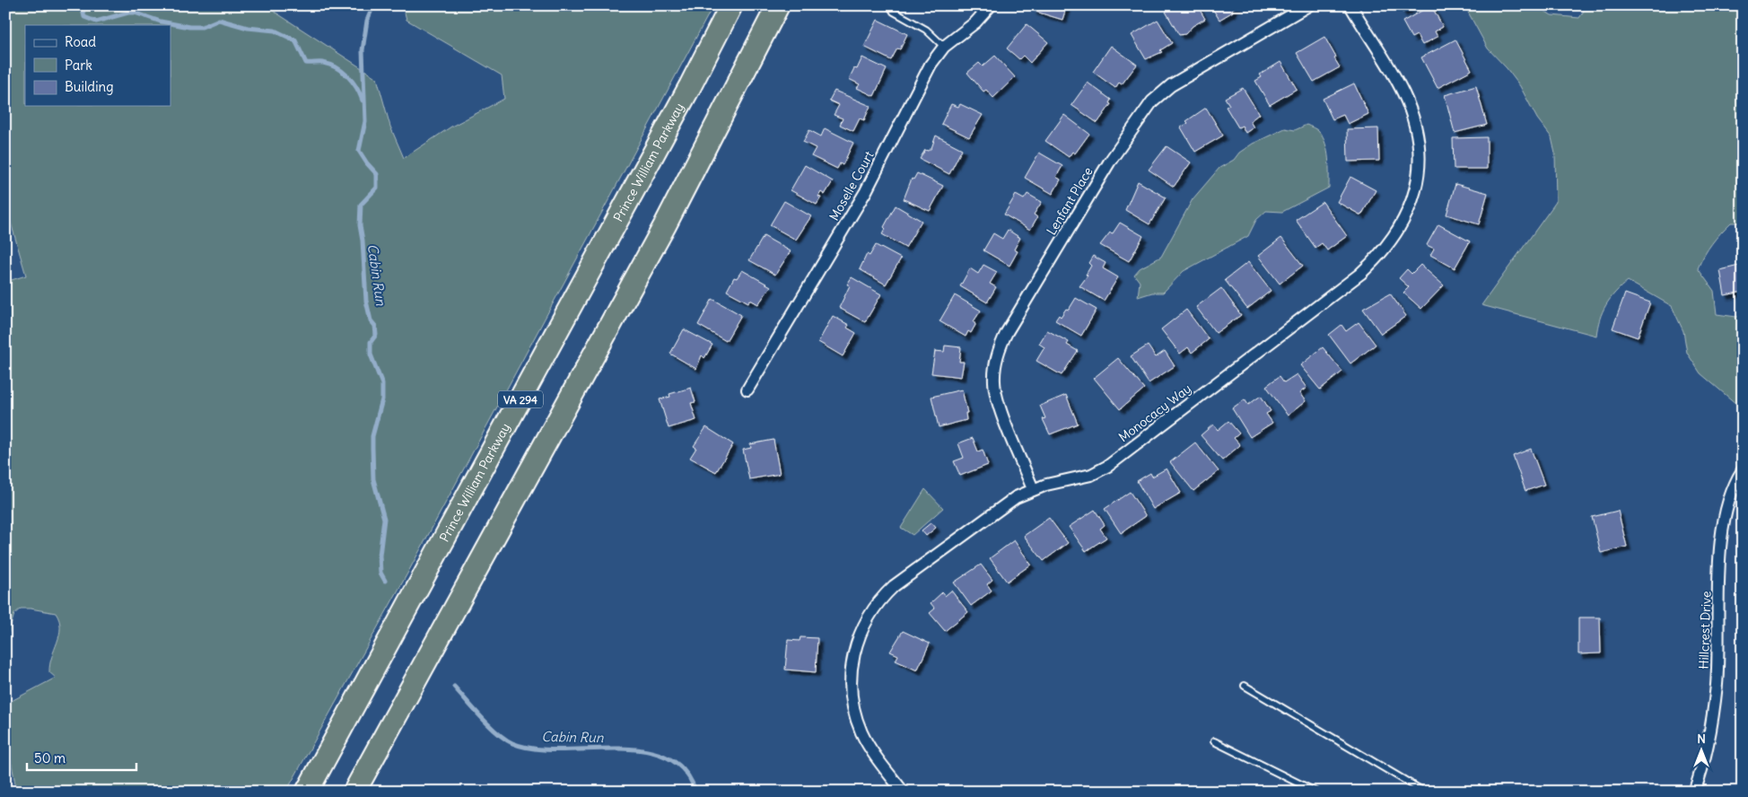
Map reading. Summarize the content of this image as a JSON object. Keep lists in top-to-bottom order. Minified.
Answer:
{"streets":{"highway":["Prince William Parkway","VA 294"],"street":["Moselle Court","Lenfant Place","Monocacy Way","Hillcrest Drive"]},"crossings":[["Lenfant Place","Monocacy Way"]],"water":["Cabin Run"],"legend":["Road","Park","Building"],"scale_bar":"50 m","north":"top"}
